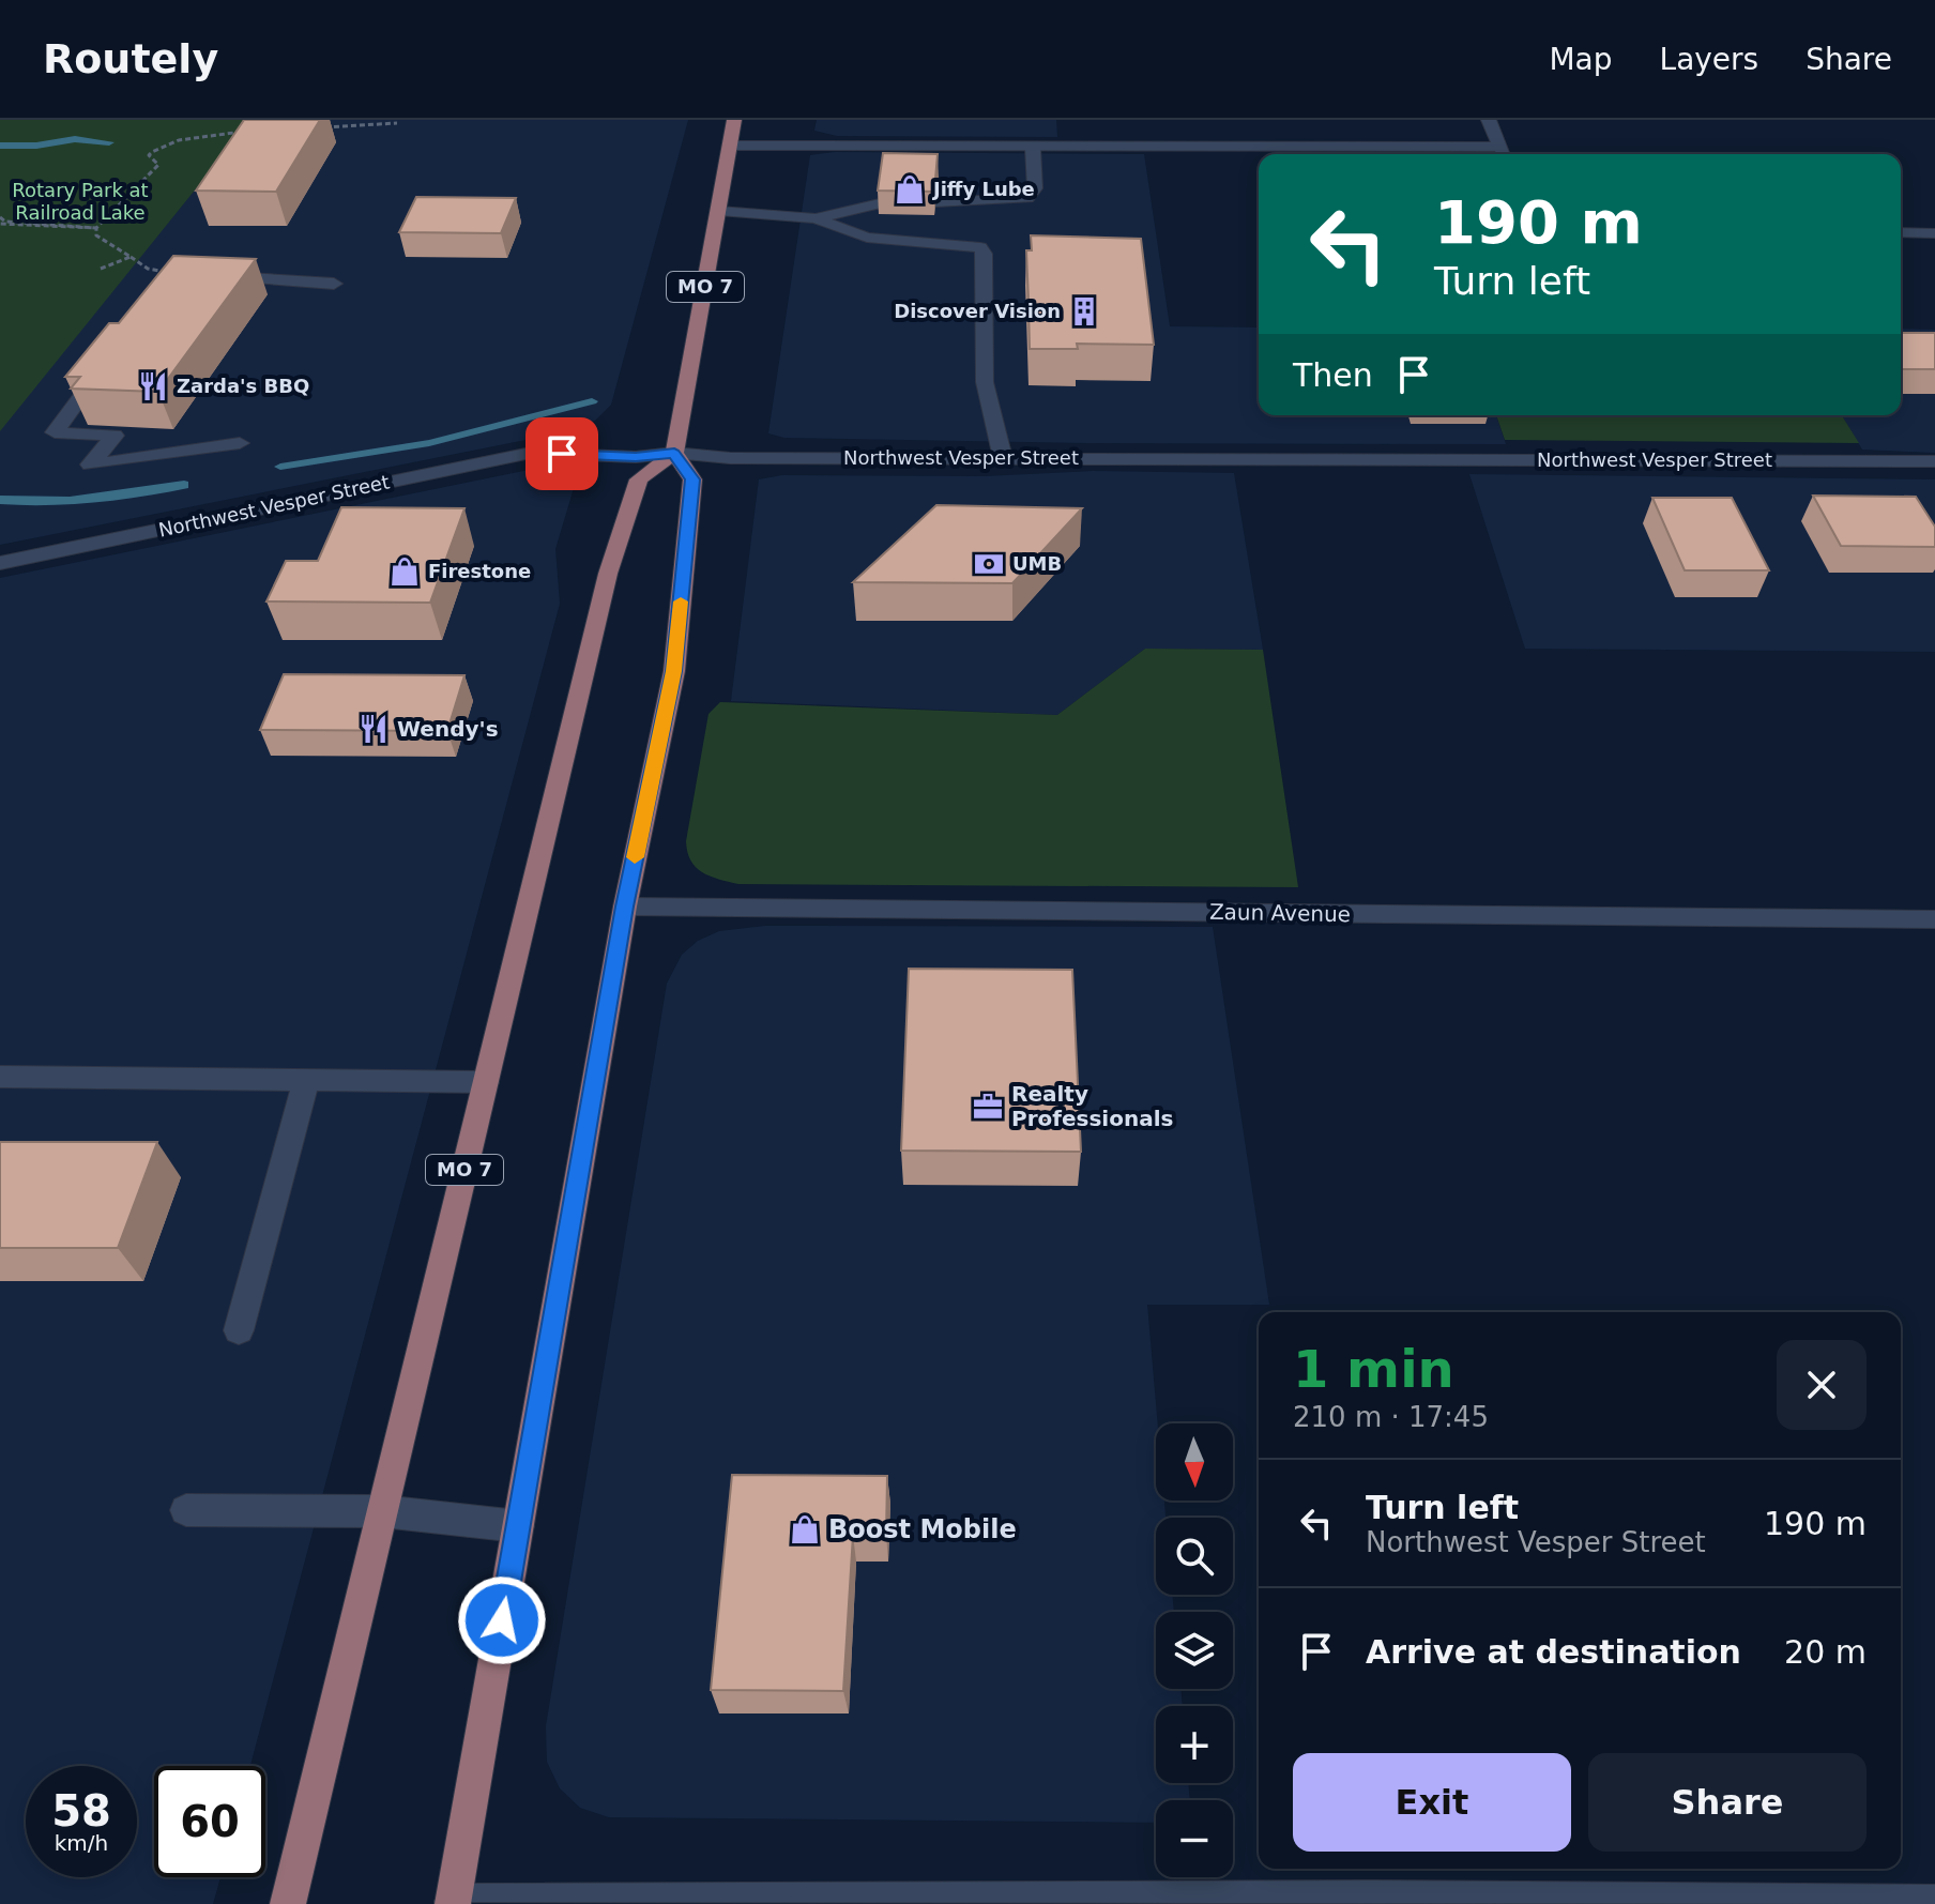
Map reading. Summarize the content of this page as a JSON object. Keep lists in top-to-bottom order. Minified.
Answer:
{"streets":{"main road":["MO 7"],"street":["Northwest Vesper Street","Zaun Avenue"]},"crossings":[["MO 7","Northwest Vesper Street"]],"parks":["Rotary Park at Railroad Lake"],"places":{"shop":["Jiffy Lube","Firestone","Boost Mobile"],"building":["Discover Vision"],"restaurant":["Zarda's BBQ","Wendy's"],"bank":["UMB"],"office":["Realty Professionals"]},"north":"bottom","page":{"header":"Routely","nav":["Map","Layers","Share"],"turn":["190 m","Turn left"],"then":"Then","heading":["1 min","210 m · 17:45"],"map_buttons":["+","−"],"list":[{"name":"Turn left","note":"Northwest Vesper Street","value":"190 m"},{"name":"Arrive at destination","value":"20 m"}],"buttons":["Exit","Share"],"speed":"58 km/h","limit":"60"}}
